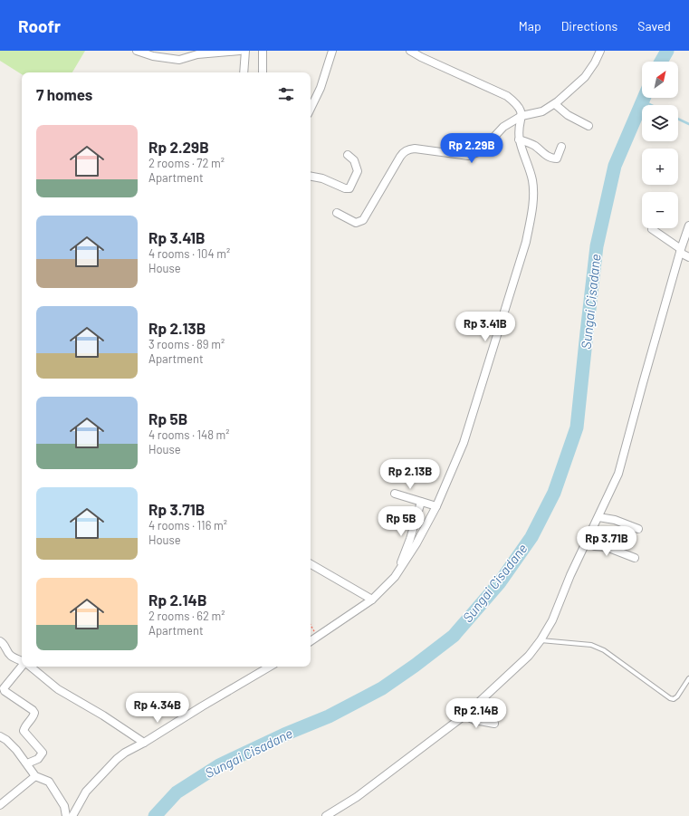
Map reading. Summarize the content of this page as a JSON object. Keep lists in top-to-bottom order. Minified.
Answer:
{"water":["Sungai Cisadane"],"north":"top right","page":{"header":"Roofr","nav":["Map","Directions","Saved"],"map_buttons":["+","−"],"heading":"7 homes","list":[{"name":"Rp 2.29B","note":"2 rooms · 72 m² · Apartment"},{"name":"Rp 3.41B","note":"4 rooms · 104 m² · House"},{"name":"Rp 2.13B","note":"3 rooms · 89 m² · Apartment"},{"name":"Rp 5B","note":"4 rooms · 148 m² · House"},{"name":"Rp 3.71B","note":"4 rooms · 116 m² · House"},{"name":"Rp 2.14B","note":"2 rooms · 62 m² · Apartment"}],"price":["Rp 2.29B","Rp 3.41B","Rp 2.13B","Rp 5B","Rp 3.71B","Rp 4.34B","Rp 2.14B"]}}
